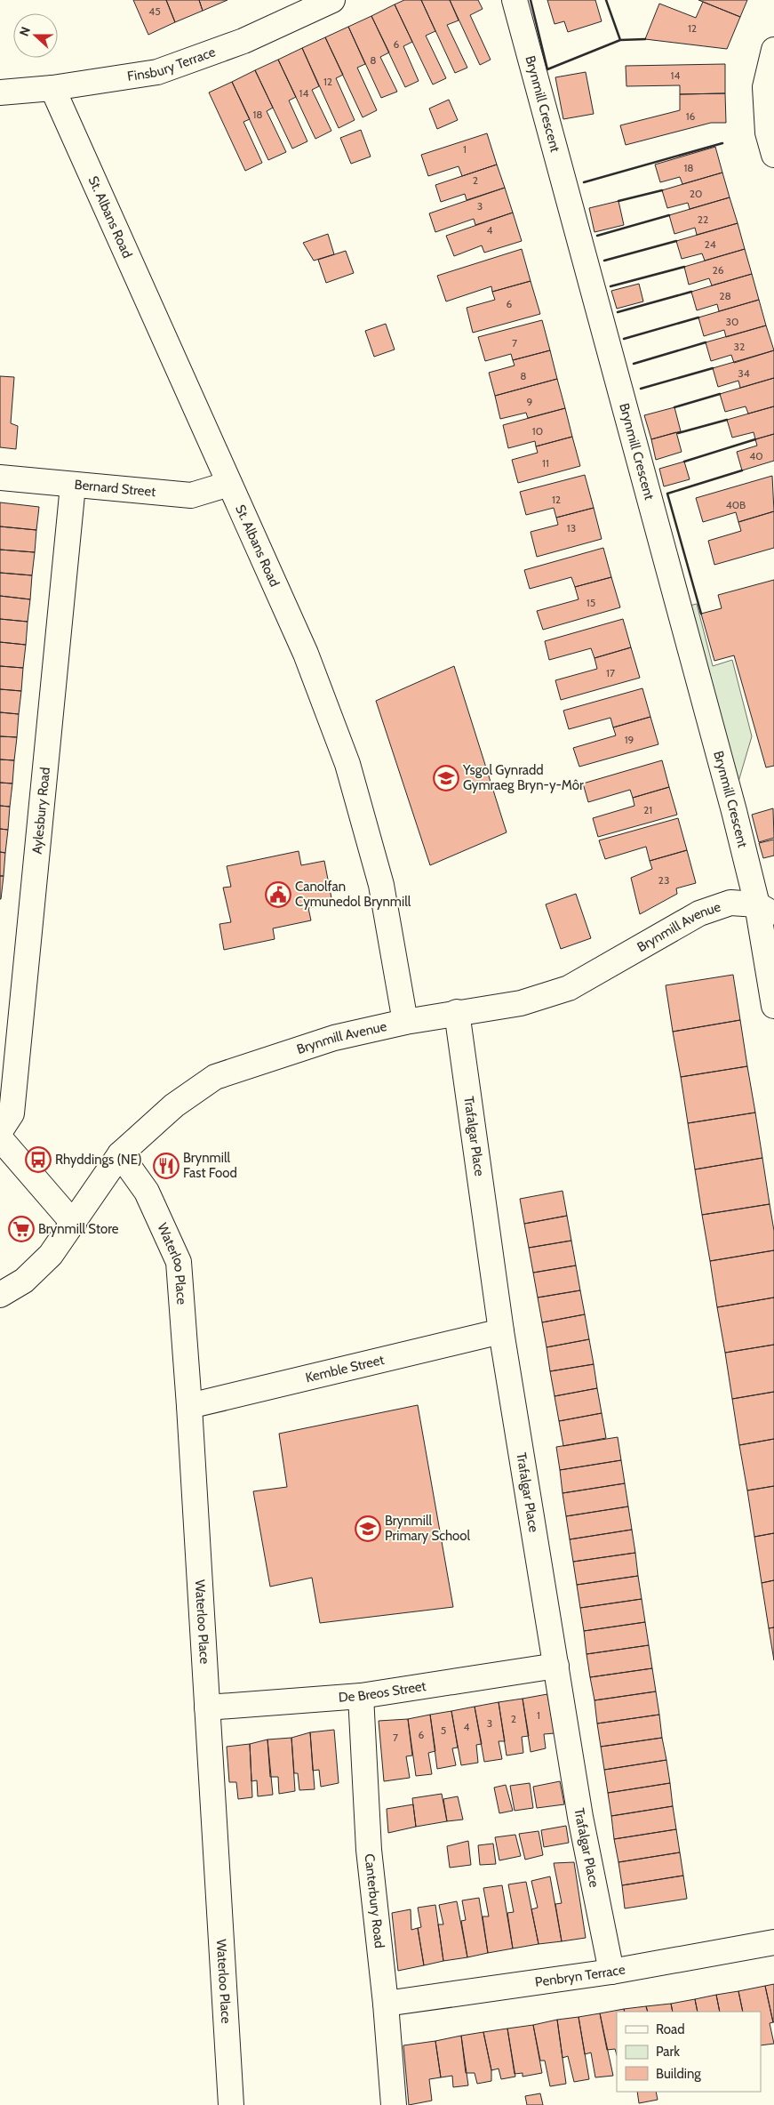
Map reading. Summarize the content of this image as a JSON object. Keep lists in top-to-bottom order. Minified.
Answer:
{"streets":{"street":["Finsbury Terrace","Brynmill Crescent","St. Albans Road","Bernard Street","Aylesbury Road","Brynmill Avenue","Trafalgar Place","Waterloo Place","Kemble Street","De Breos Street","Canterbury Road","Penbryn Terrace"]},"crossings":[["Finsbury Terrace","St. Albans Road"],["Brynmill Crescent","Brynmill Avenue"],["St. Albans Road","Bernard Street"],["St. Albans Road","Brynmill Avenue"],["Bernard Street","Aylesbury Road"],["Brynmill Avenue","Trafalgar Place"],["Brynmill Avenue","Waterloo Place"],["Trafalgar Place","Kemble Street"],["Trafalgar Place","De Breos Street"],["Trafalgar Place","Penbryn Terrace"],["Waterloo Place","Kemble Street"],["Waterloo Place","De Breos Street"],["De Breos Street","Canterbury Road"],["Canterbury Road","Penbryn Terrace"]],"places":{"school or university":["Ysgol Gynradd Gymraeg Bryn-y-Môr","Brynmill Primary School"],"public building":["Canolfan Cymunedol Brynmill"],"bus stop":["Rhyddings (NE)"],"restaurant":["Brynmill Fast Food"],"supermarket":["Brynmill Store"]},"house_numbers":["45","12","6","8","14","12","14","18","16","1","18","2","20","3","22","4","24","26","28","6","30","7","32","34","8","9","10","40","11","12","40B","13","15","17","19","21","23","1","2","3","4","5","6","7"],"legend":["Road","Park","Building"],"north":"left"}
